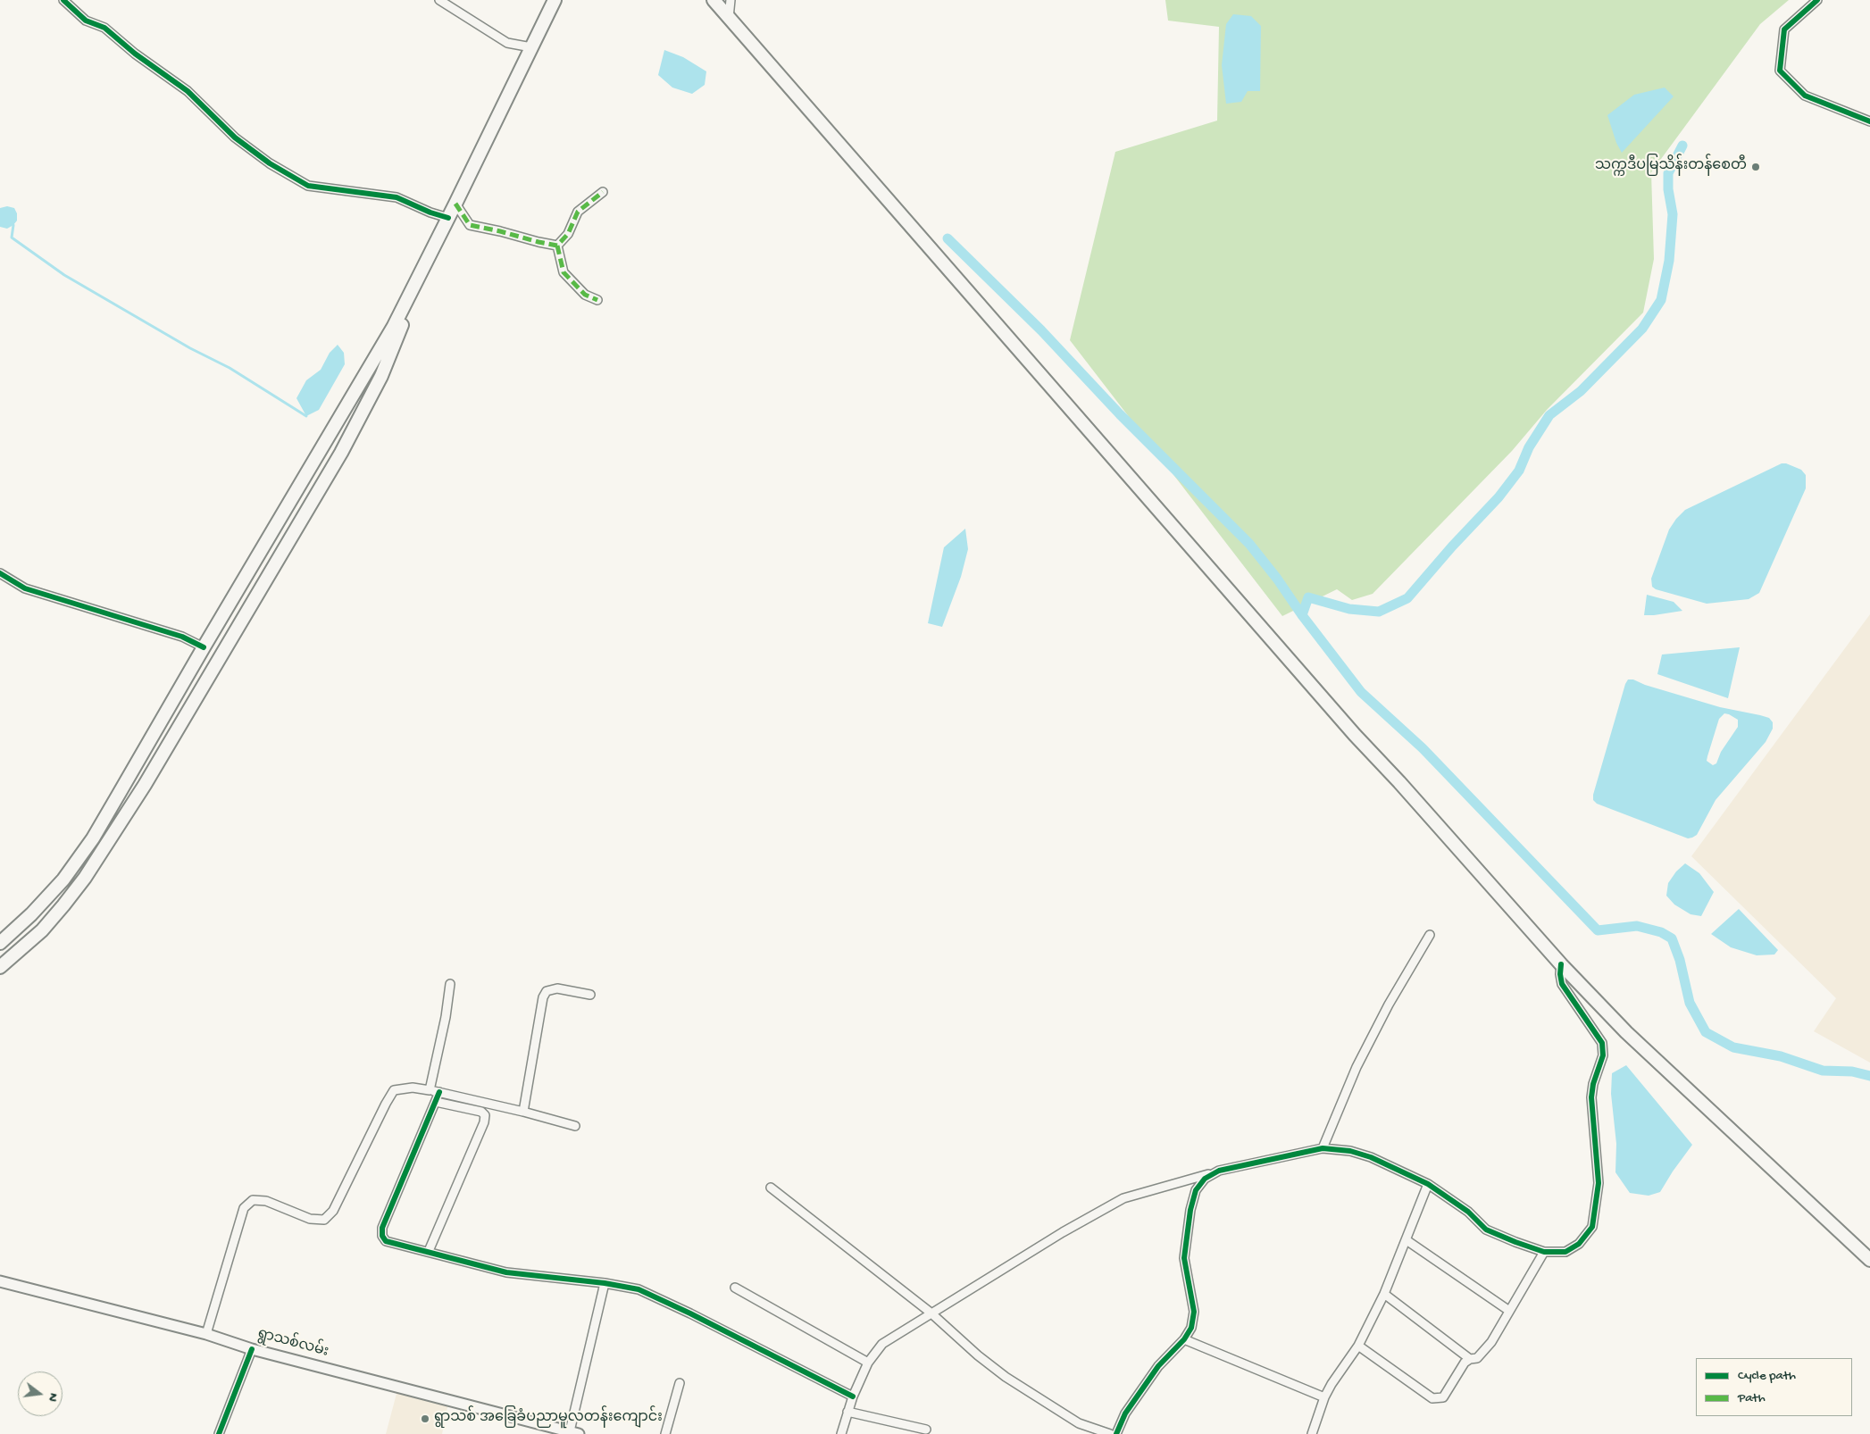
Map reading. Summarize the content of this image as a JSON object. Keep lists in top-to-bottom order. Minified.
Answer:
{"streets":{"street":["ရွာသစ်လမ်း"]},"places":["သက္ကဒီပမြသိန်းတန်စေတီ","ရွာသစ် အခြေခံပညာမူလတန်းကျောင်း"],"legend":["Cycle path","Path"],"north":"right"}
